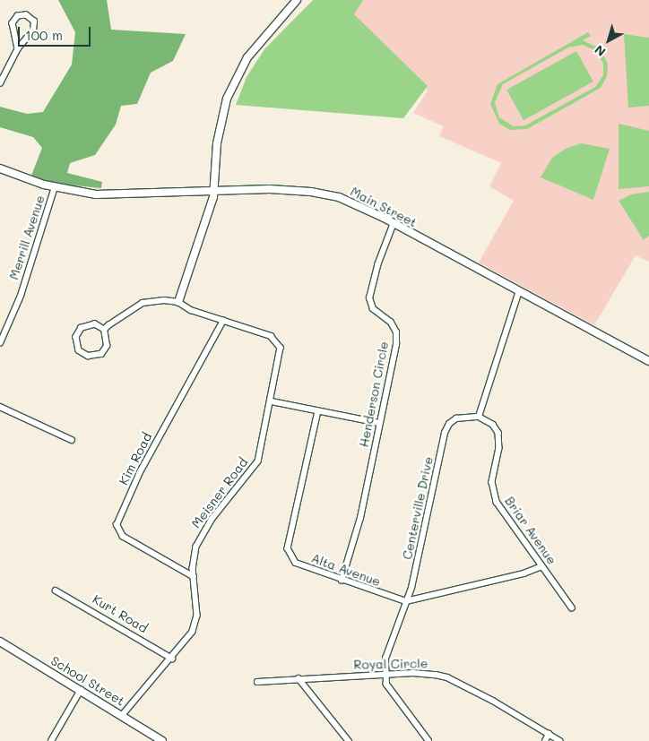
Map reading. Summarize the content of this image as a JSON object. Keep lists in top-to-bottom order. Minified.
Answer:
{"streets":{"main road":["Main Street","School Street"],"street":["Merrill Avenue","Henderson Circle","Kim Road","Meisner Road","Centerville Drive","Briar Avenue","Alta Avenue","Kurt Road","Royal Circle"]},"crossings":[["Main Street","Merrill Avenue"],["Main Street","Henderson Circle"],["Henderson Circle","Alta Avenue"],["Kim Road","Meisner Road"],["Meisner Road","Kurt Road"],["Meisner Road","School Street"],["Centerville Drive","Briar Avenue"],["Centerville Drive","Alta Avenue"],["Centerville Drive","Royal Circle"]],"scale_bar":"100 m","north":"bottom left"}
